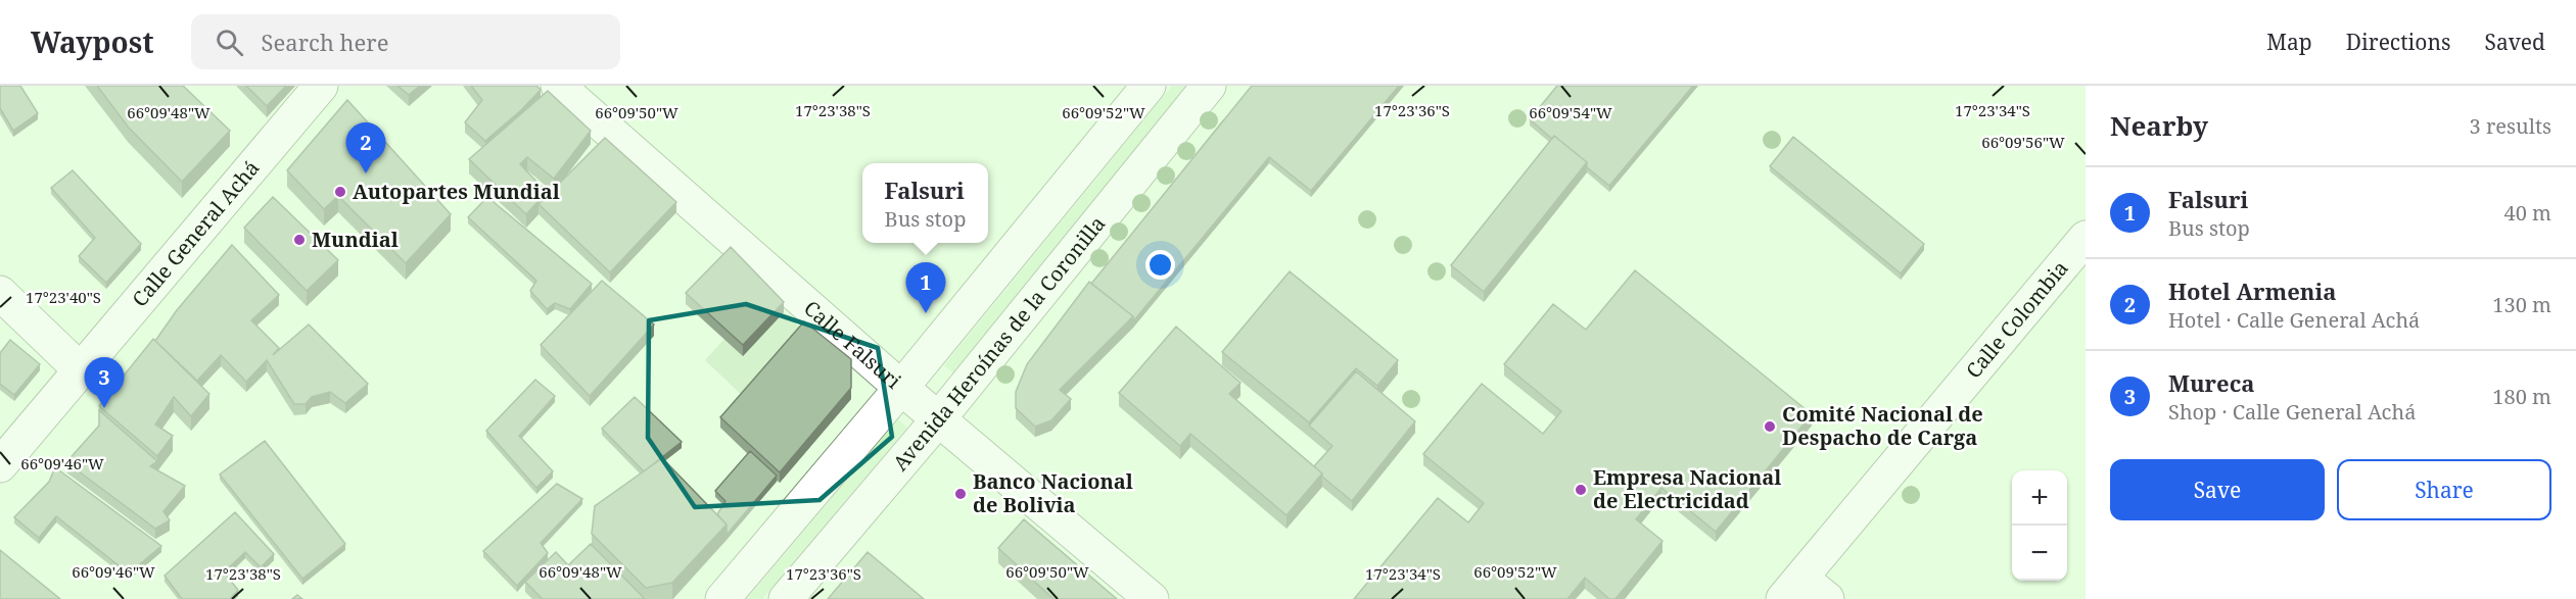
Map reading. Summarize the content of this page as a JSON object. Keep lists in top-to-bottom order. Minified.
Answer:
{"streets":{"street":["Calle General Achá","Calle Colombia","Avenida Heroínas de la Coronilla","Calle Falsuri"]},"crossings":[["Avenida Heroínas de la Coronilla","Calle Falsuri"]],"places":["Autopartes Mundial","Mundial","Comité Nacional de Despacho de Carga","Empresa Nacional de Electricidad","Banco Nacional de Bolivia"],"page":{"header":"Waypost","search":"Search here","nav":["Map","Directions","Saved"],"heading":["Nearby","3 results"],"pins":["2","1","3"],"popup":["Falsuri","Bus stop"],"list":[{"mark":"1","name":"Falsuri","note":"Bus stop","value":"40 m"},{"mark":"2","name":"Hotel Armenia","note":"Hotel · Calle General Achá","value":"130 m"},{"mark":"3","name":"Mureca","note":"Shop · Calle General Achá","value":"180 m"}],"buttons":["Save","Share"],"map_buttons":["+","−"]},"coordinates":["17°23'36\"S","17°23'38\"S","17°23'34\"S","66°09'48\"W","66°09'50\"W","66°09'52\"W","66°09'54\"W","66°09'56\"W","17°23'40\"S","66°09'46\"W"]}
